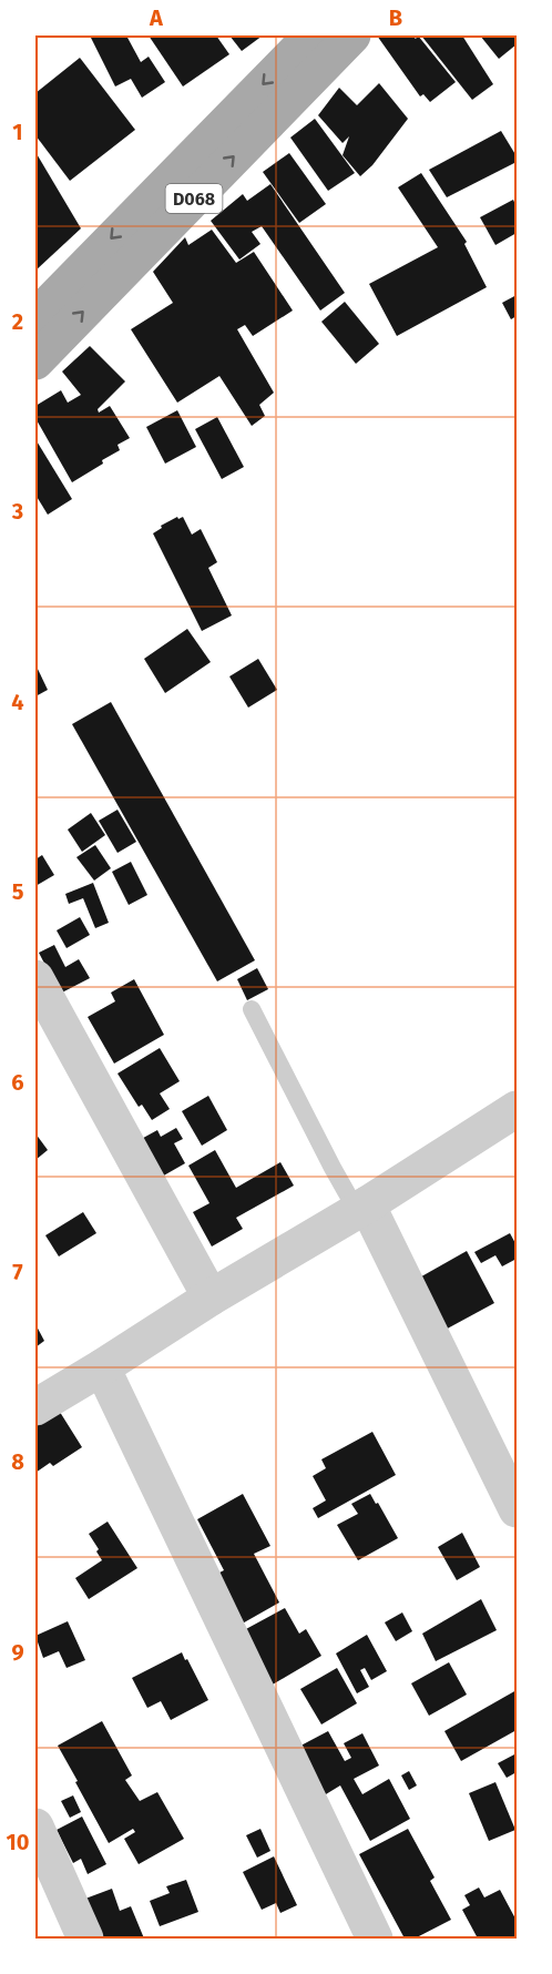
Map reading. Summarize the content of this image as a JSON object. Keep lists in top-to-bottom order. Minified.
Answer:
{"streets":{"main road":["D068"]},"grid":{"columns":["A","B"],"rows":["1","2","3","4","5","6","7","8","9","10"]}}
